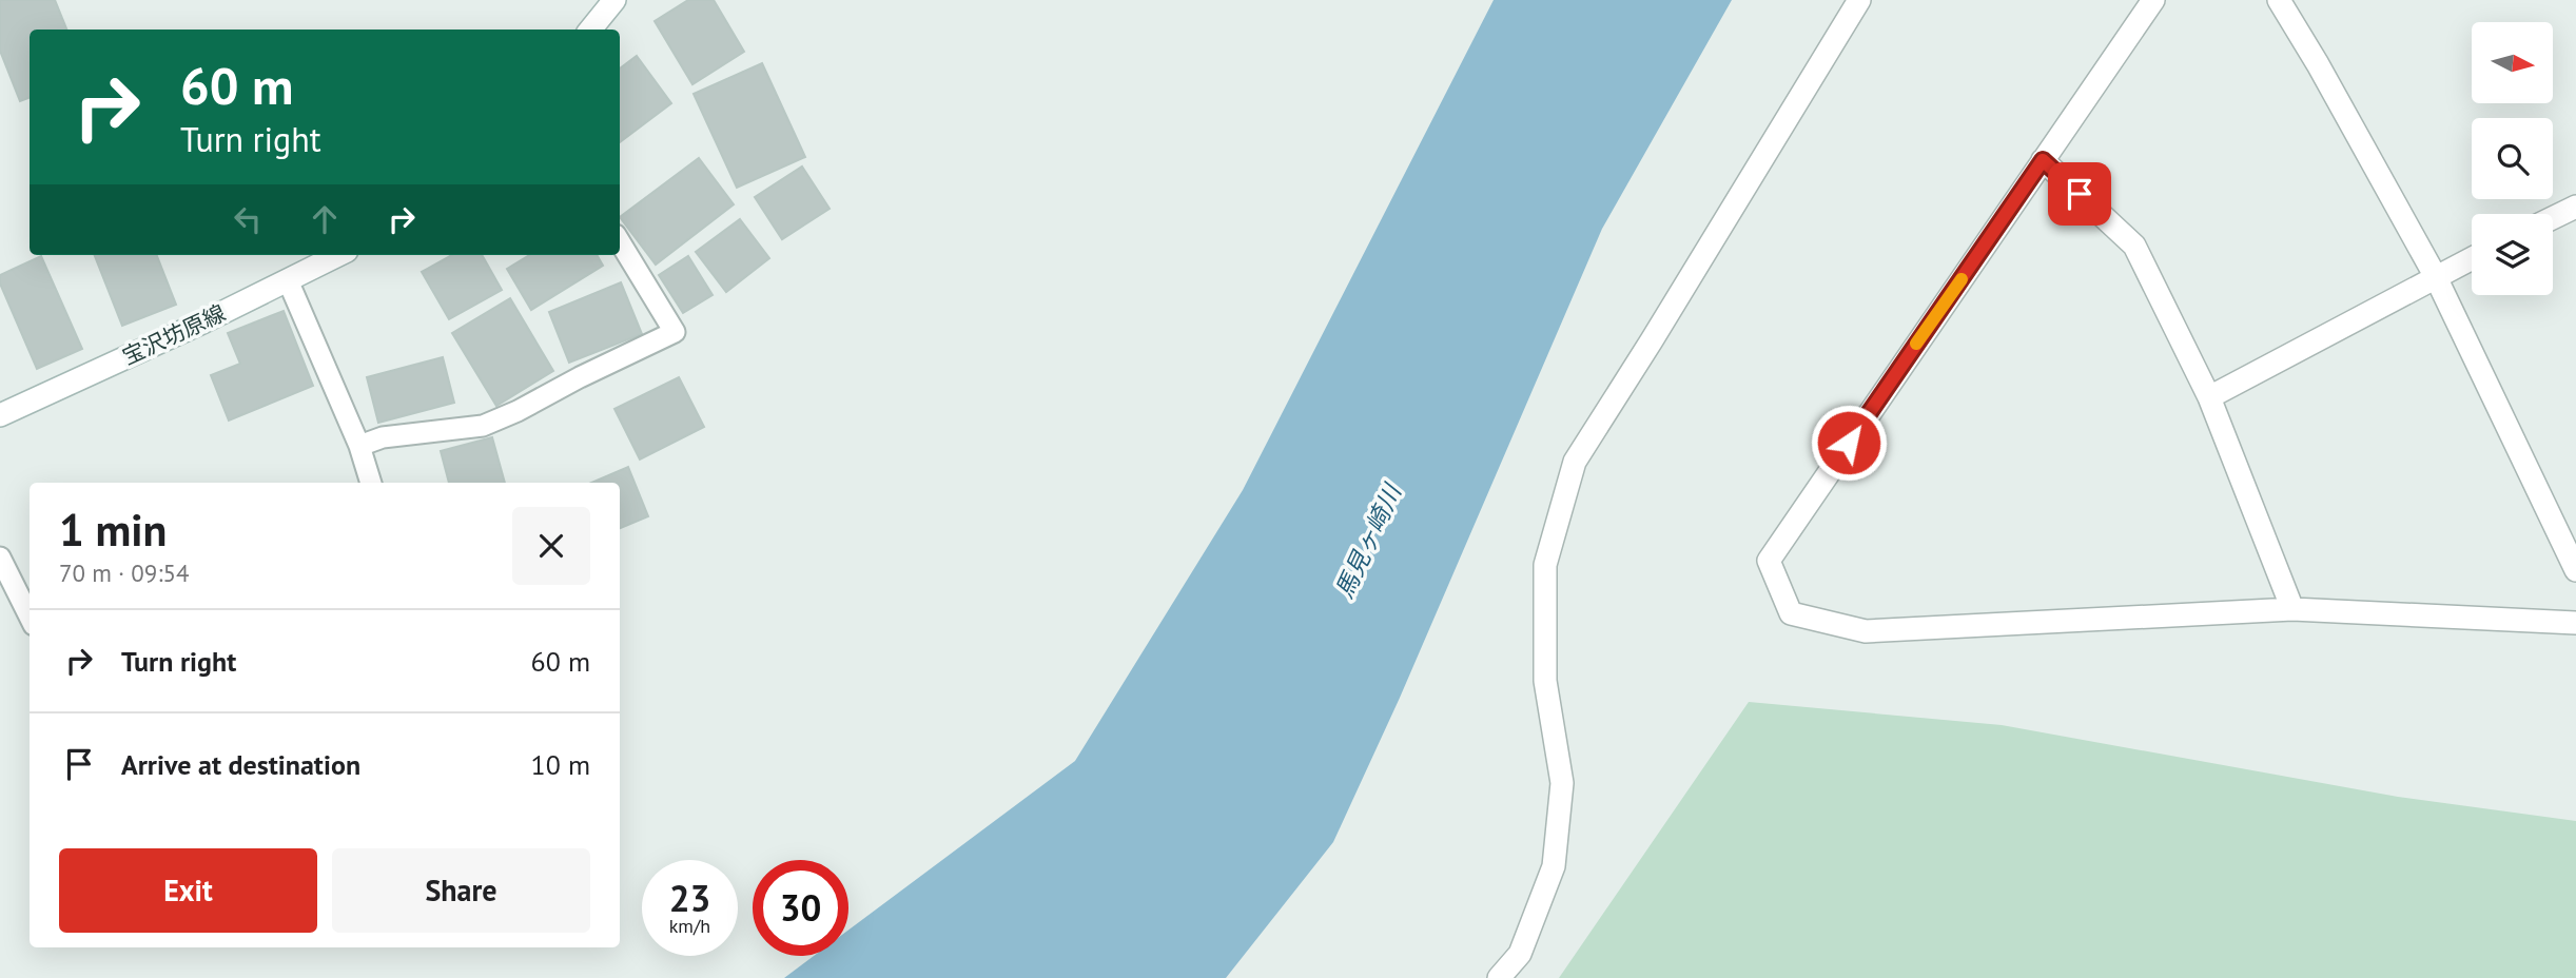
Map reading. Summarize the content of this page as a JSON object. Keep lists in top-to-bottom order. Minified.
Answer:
{"streets":{"street":["宝沢坊原線"]},"water":["馬見ヶ崎川"],"north":"right","page":{"turn":["60 m","Turn right"],"heading":["1 min","70 m · 09:54"],"list":[{"name":"Turn right","value":"60 m"},{"name":"Arrive at destination","value":"10 m"}],"buttons":["Exit","Share"],"speed":"23 km/h","limit":"30"}}
